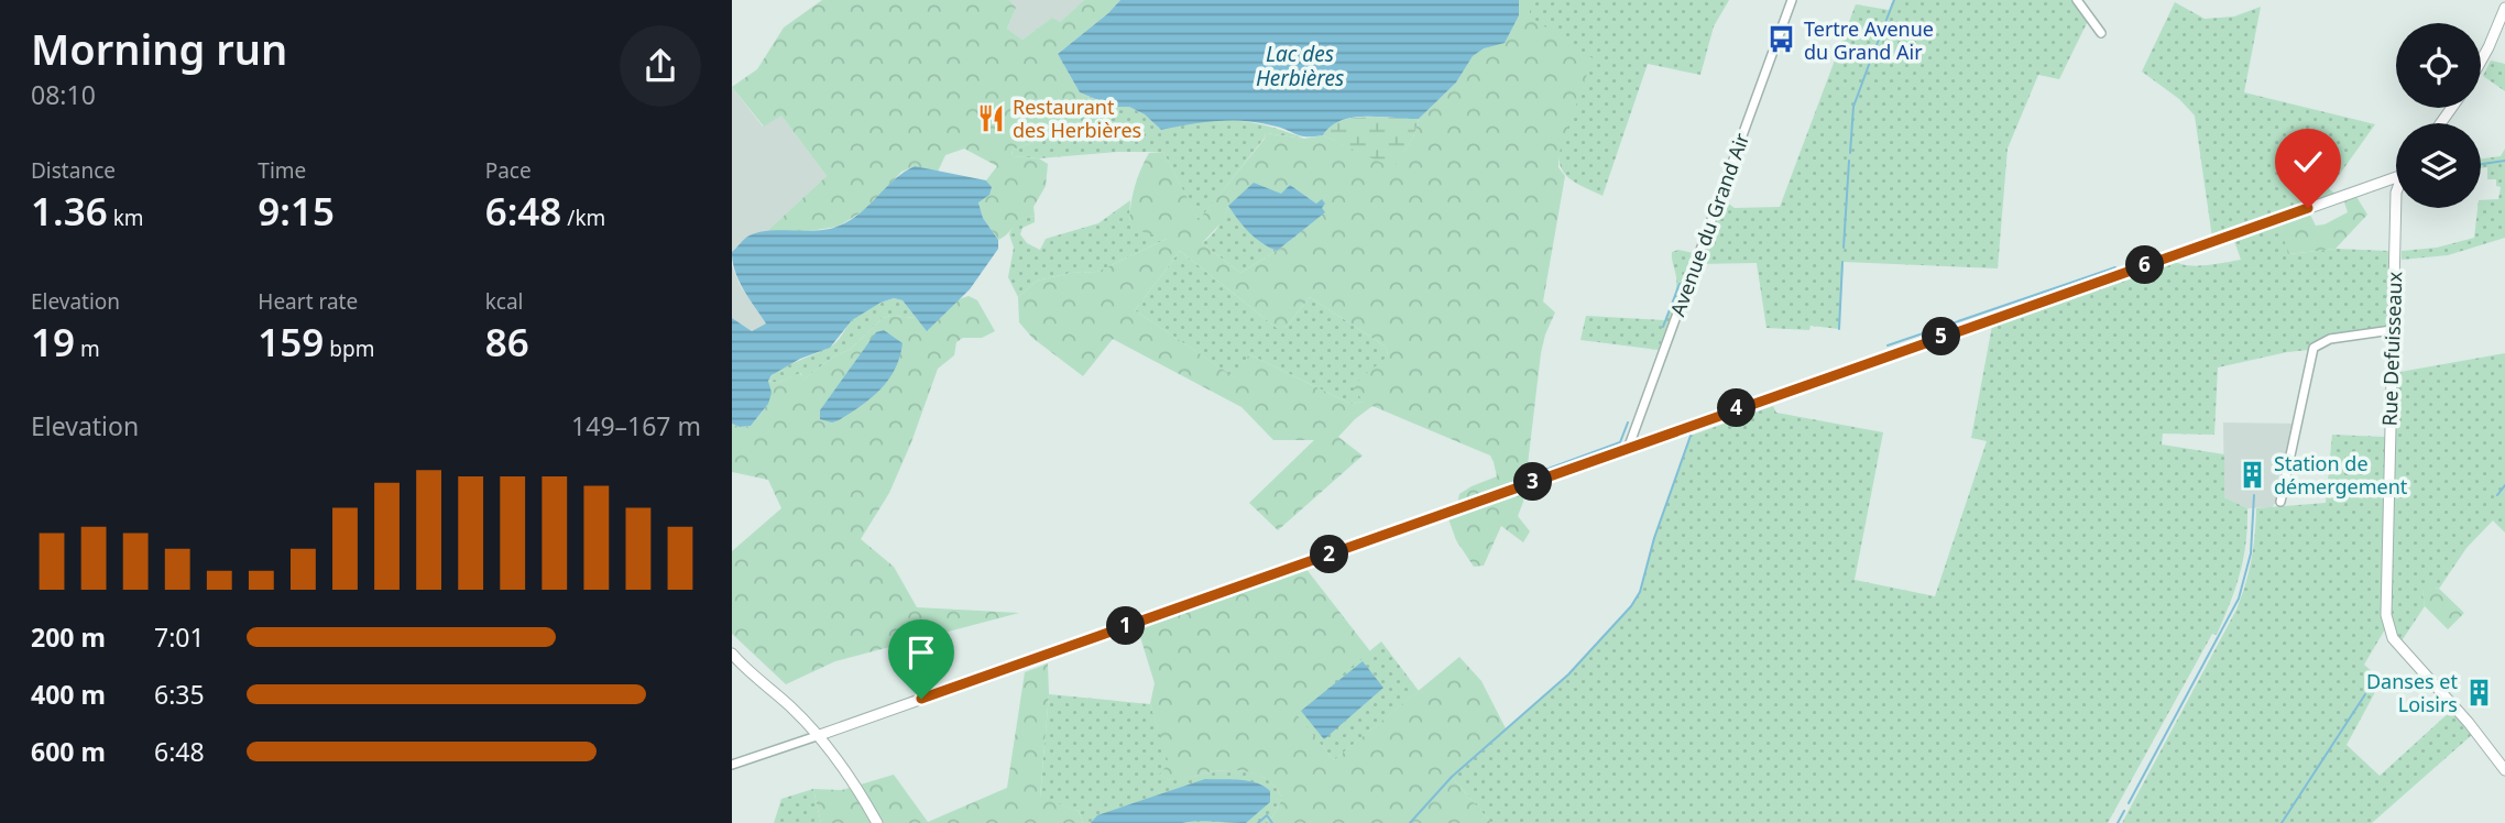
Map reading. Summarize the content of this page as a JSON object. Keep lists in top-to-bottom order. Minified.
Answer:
{"streets":{"street":["Avenue du Grand Air","Rue Defuisseaux"]},"water":["Lac des Herbières"],"places":{"bus stop":["Tertre Avenue du Grand Air"],"restaurant":["Restaurant des Herbières"],"building":["Station de démergement","Danses et Loisirs"]},"page":{"heading":["Morning run","08:10"],"stats":[["Distance","1.36 km"],["Time","9:15"],["Pace","6:48 /km"],["Elevation","19 m"],["Heart rate","159 bpm"],["kcal","86"]],"pins":["6","5","4","3","2","1"],"chart":["Elevation","149–167 m"],"list":[{"name":"200 m","note":"7:01"},{"name":"400 m","note":"6:35"},{"name":"600 m","note":"6:48"}]}}
